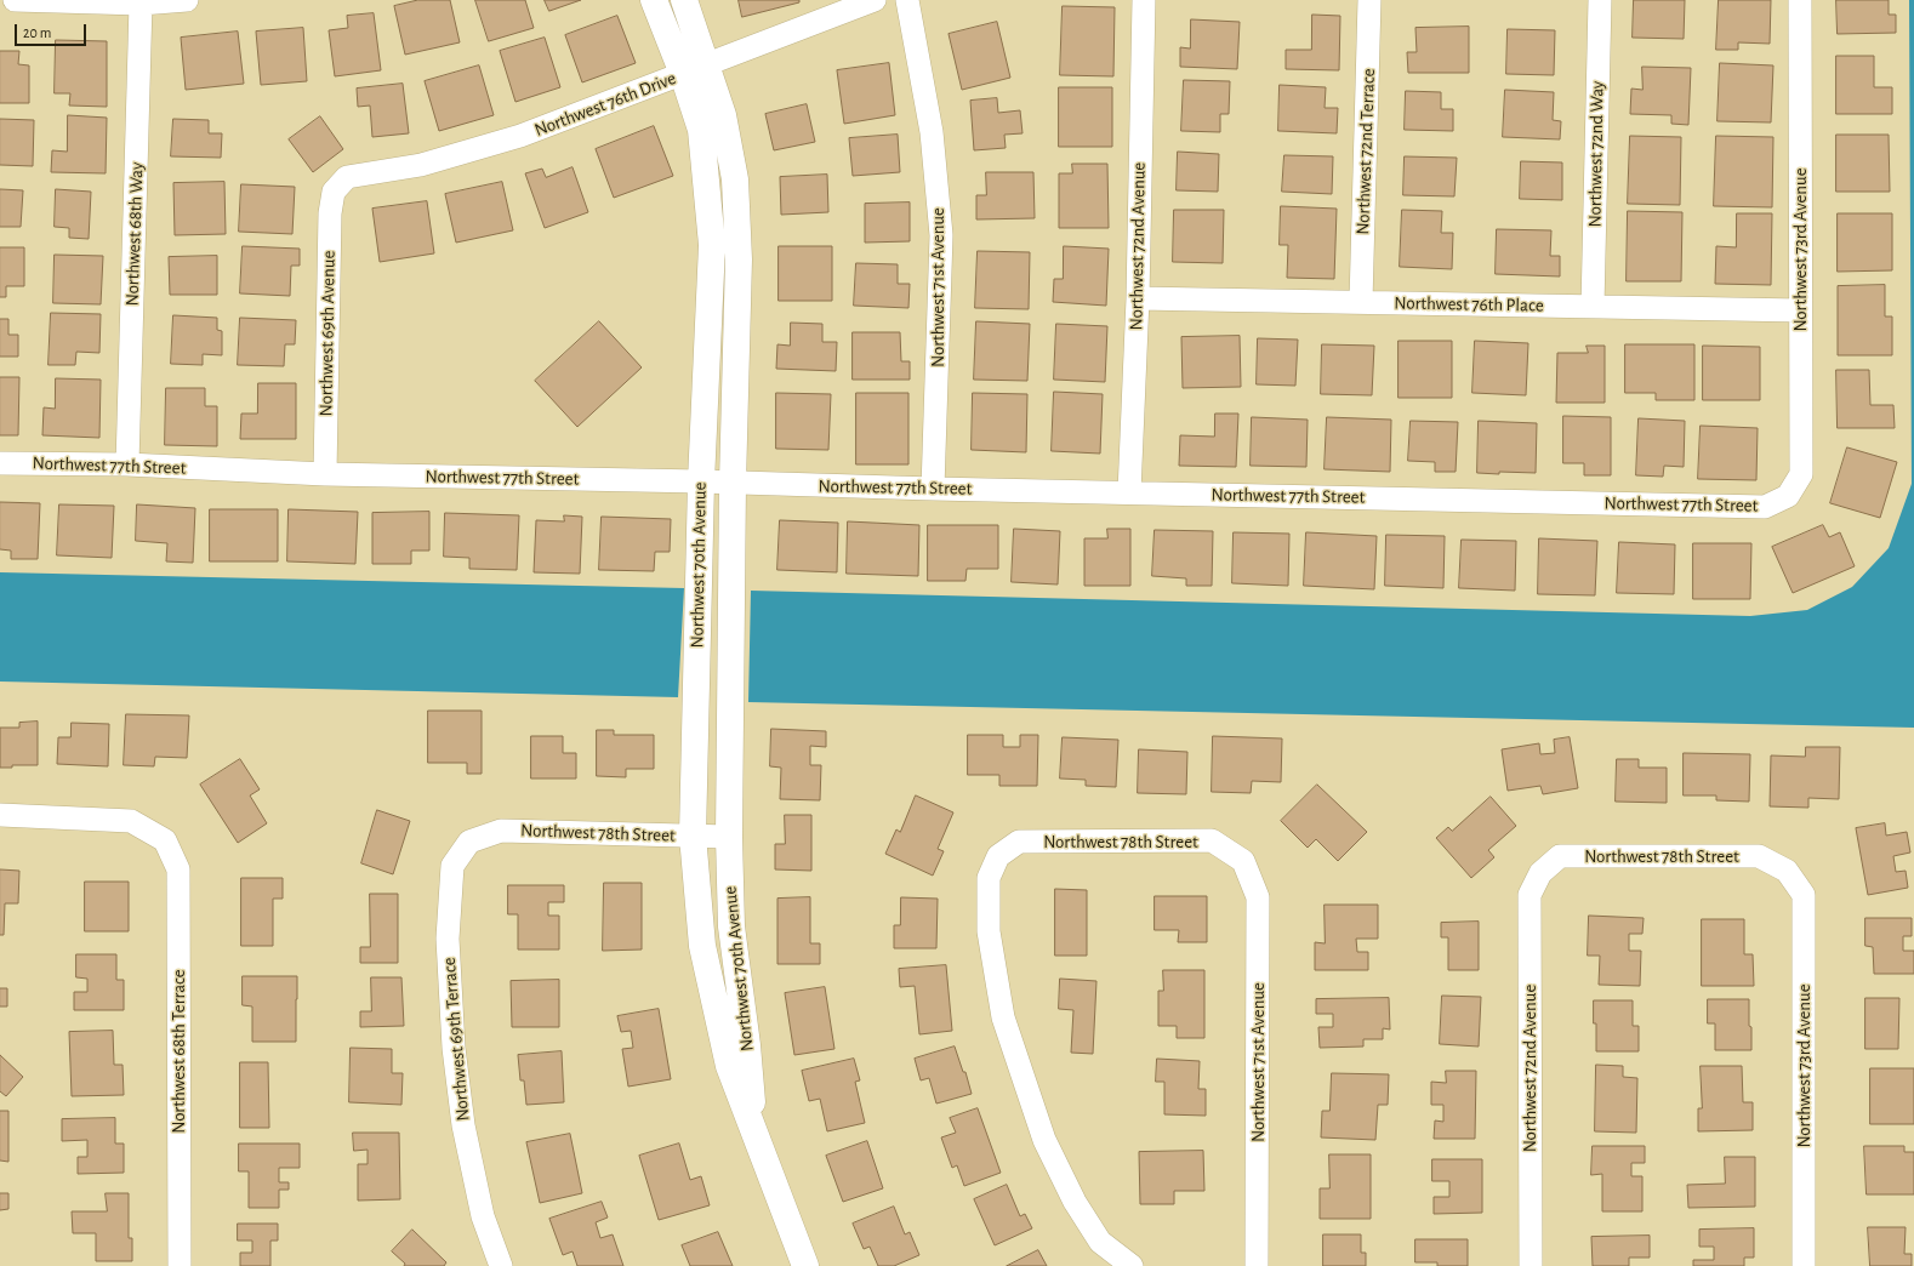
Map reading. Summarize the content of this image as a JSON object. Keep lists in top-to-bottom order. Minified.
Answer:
{"streets":{"street":["Northwest 76th Drive","Northwest 72nd Terrace","Northwest 72nd Way","Northwest 68th Way","Northwest 72nd Avenue","Northwest 73rd Avenue","Northwest 71st Avenue","Northwest 76th Place","Northwest 69th Avenue","Northwest 77th Street","Northwest 70th Avenue","Northwest 78th Street","Northwest 69th Terrace","Northwest 68th Terrace"]},"crossings":[["Northwest 76th Drive","Northwest 69th Avenue"],["Northwest 76th Drive","Northwest 70th Avenue"],["Northwest 72nd Terrace","Northwest 76th Place"],["Northwest 72nd Way","Northwest 76th Place"],["Northwest 68th Way","Northwest 77th Street"],["Northwest 72nd Avenue","Northwest 76th Place"],["Northwest 72nd Avenue","Northwest 77th Street"],["Northwest 72nd Avenue","Northwest 78th Street"],["Northwest 73rd Avenue","Northwest 76th Place"],["Northwest 73rd Avenue","Northwest 77th Street"],["Northwest 73rd Avenue","Northwest 78th Street"],["Northwest 71st Avenue","Northwest 77th Street"],["Northwest 71st Avenue","Northwest 78th Street"],["Northwest 69th Avenue","Northwest 77th Street"],["Northwest 77th Street","Northwest 70th Avenue"],["Northwest 70th Avenue","Northwest 78th Street"],["Northwest 78th Street","Northwest 69th Terrace"]],"scale_bar":"20 m"}
